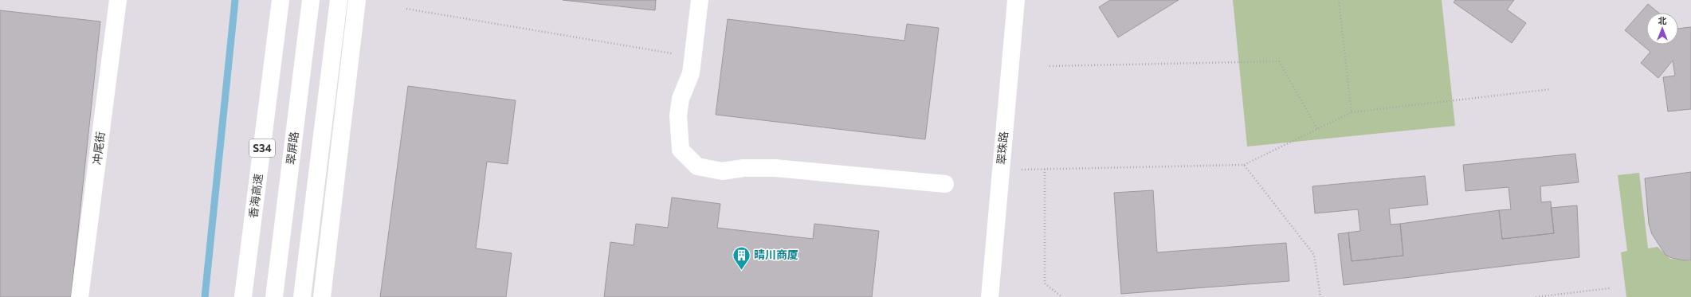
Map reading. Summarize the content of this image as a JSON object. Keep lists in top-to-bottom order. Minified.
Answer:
{"streets":{"main road":["冲尾街","S34","翠屏路","翠珠路","香海高速"]},"places":{"building":["晴川商厦"]},"north":"top"}
